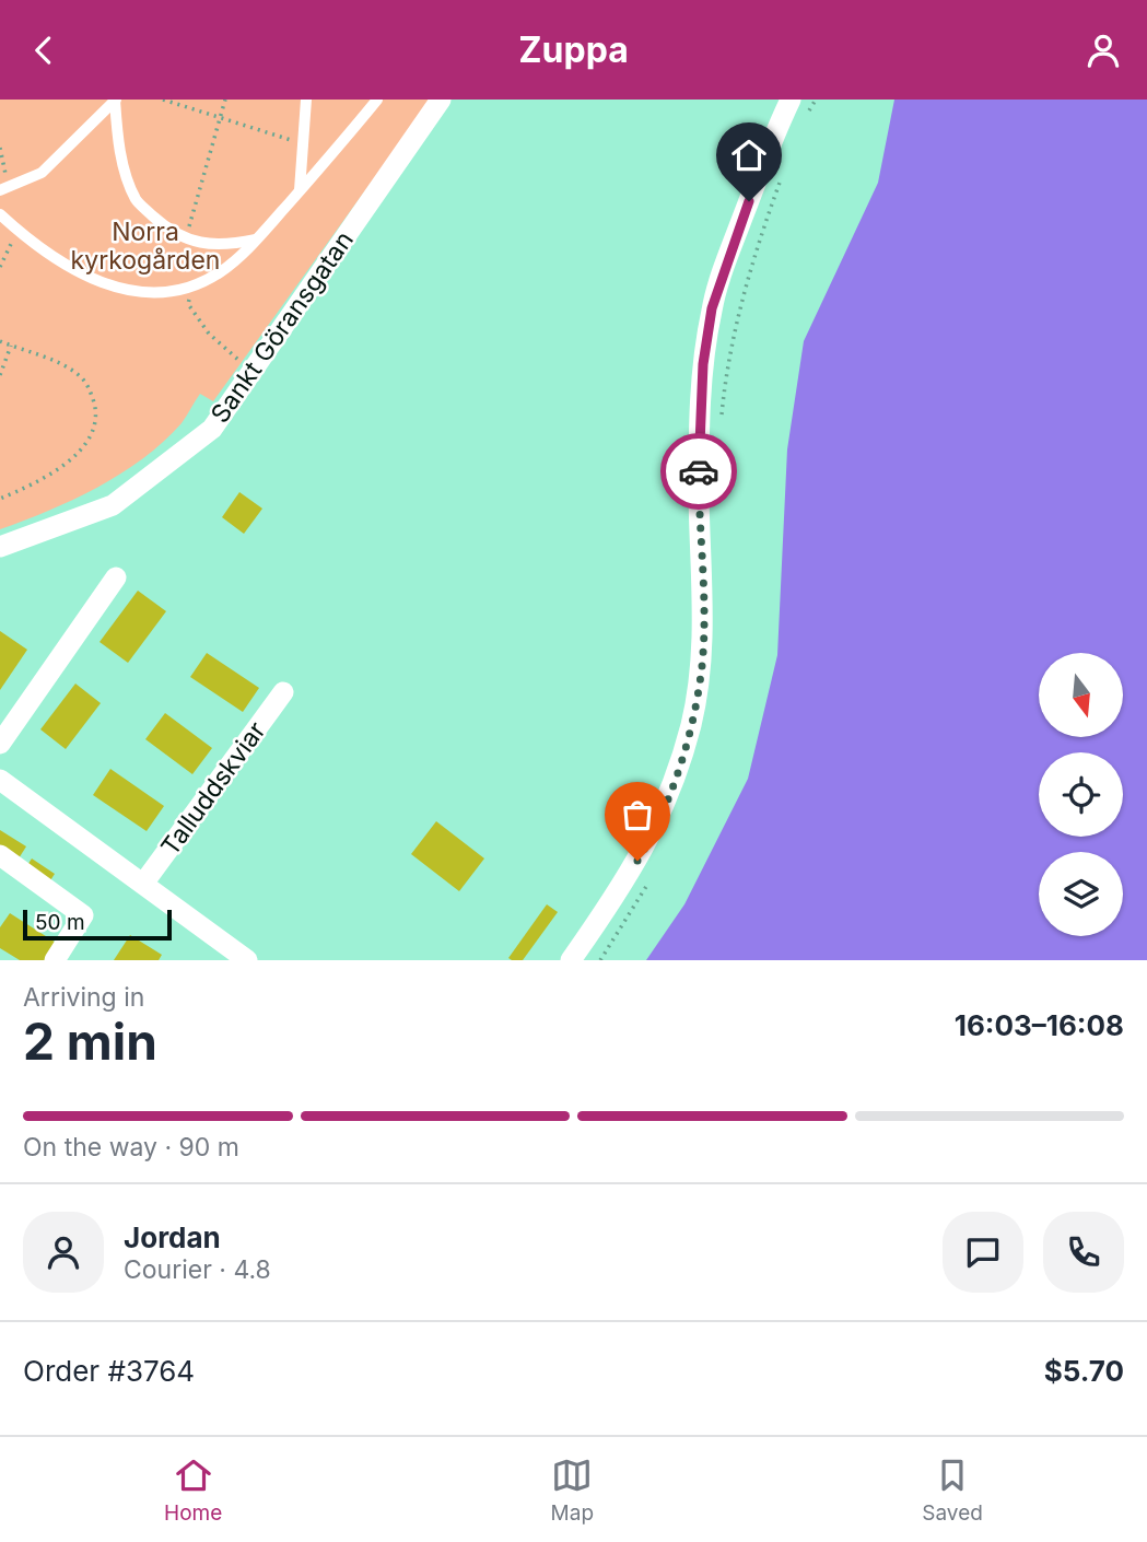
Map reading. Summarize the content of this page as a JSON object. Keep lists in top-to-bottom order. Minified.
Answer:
{"streets":{"street":["Sankt Göransgatan","Talluddskviar"]},"parks":["Norra kyrkogården"],"scale_bar":"50 m","north":"bottom","page":{"header":"Zuppa","scale":"50 m","heading":["2 min","Arriving in","16:03–16:08"],"panel":["Jordan","Courier · 4.8","Order #3764","$5.70"],"bar":"On the way · 90 m","tabs":["Home","Map","Saved"]}}
